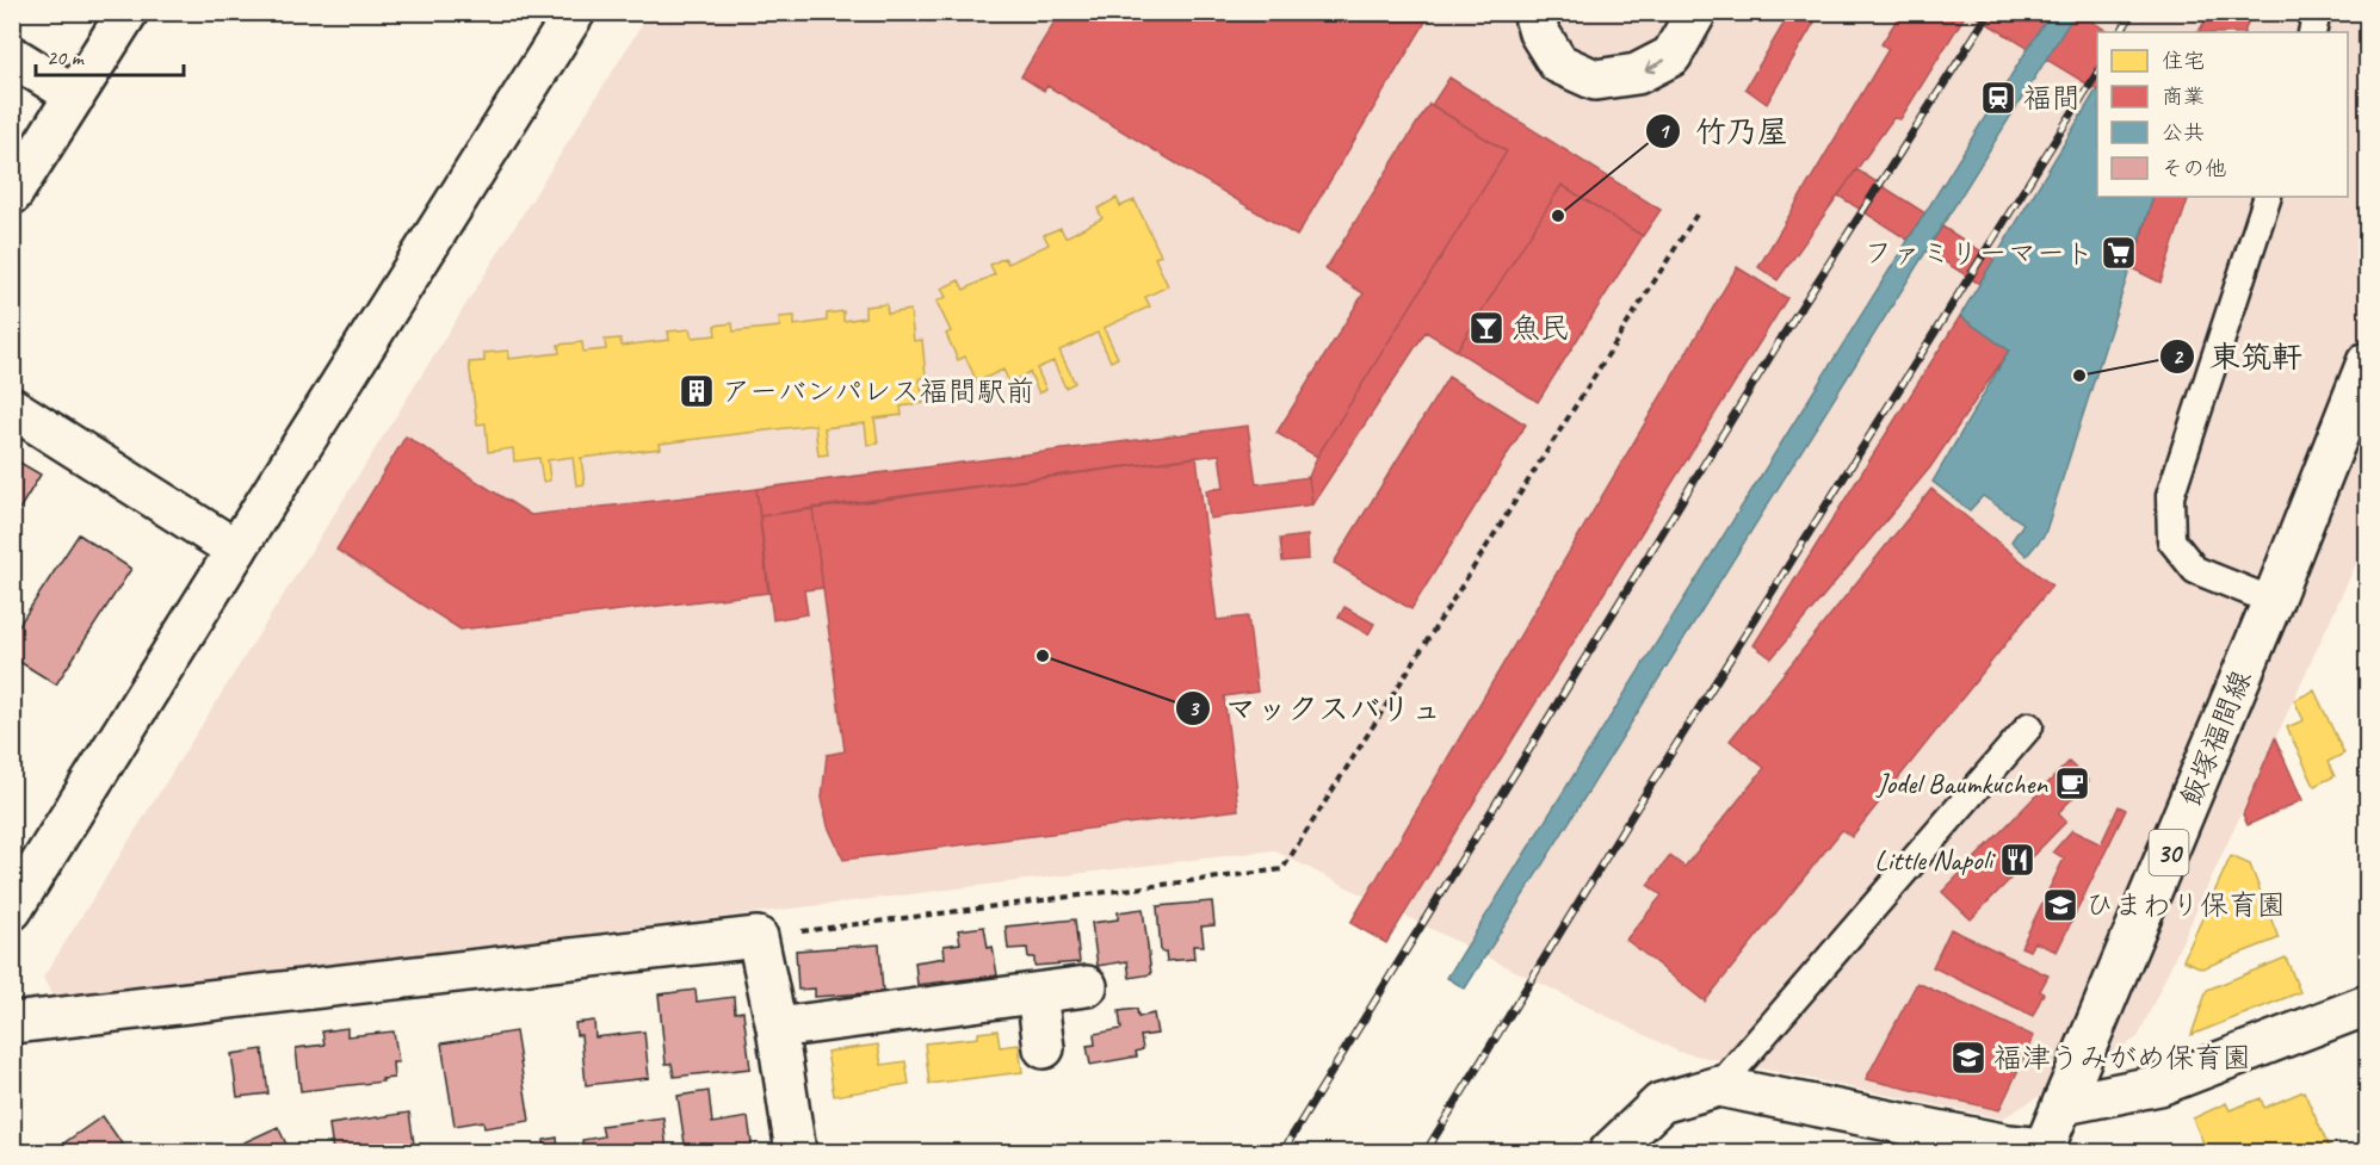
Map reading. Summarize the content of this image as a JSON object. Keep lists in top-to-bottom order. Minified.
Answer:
{"streets":{"street":["飯塚福間線","30"]},"places":{"station":["福間"],"other":["竹乃屋","東筑軒","マックスバリュ"],"supermarket":["ファミリーマート"],"bar":["魚民"],"building":["アーバンパレス福間駅前"],"cafe":["Jodel Baumkuchen"],"restaurant":["Little Napoli"],"school or university":["ひまわり保育園","福津うみがめ保育園"]},"legend":["住宅","商業","公共","その他"],"scale_bar":"20 m"}
